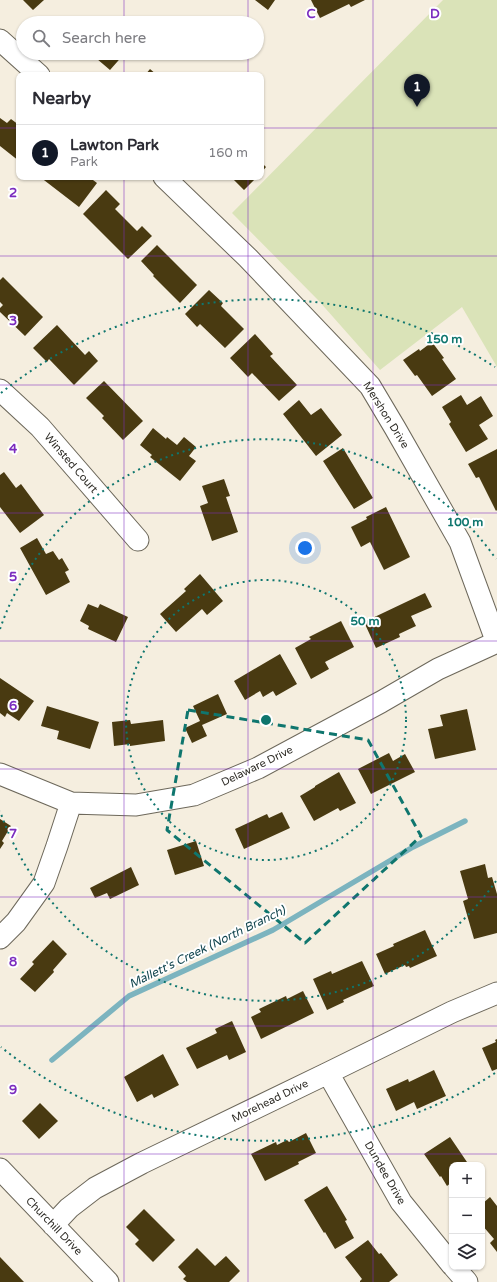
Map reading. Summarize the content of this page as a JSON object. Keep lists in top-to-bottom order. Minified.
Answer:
{"streets":{"street":["Mershon Drive","Winsted Court","Delaware Drive","Morehead Drive","Dundee Drive","Churchill Drive"]},"crossings":[["Mershon Drive","Delaware Drive"],["Morehead Drive","Dundee Drive"],["Morehead Drive","Churchill Drive"]],"water":["Mallett's Creek (North Branch)"],"page":{"search":"Search here","heading":"Nearby","pins":"1","list":[{"mark":"1","name":"Lawton Park","note":"Park","value":"160 m"}],"map_buttons":["+","−"]},"grid":{"columns":["C","D"],"rows":["2","3","4","5","6","7","8","9"]},"rings":["150 m","100 m","50 m"]}
